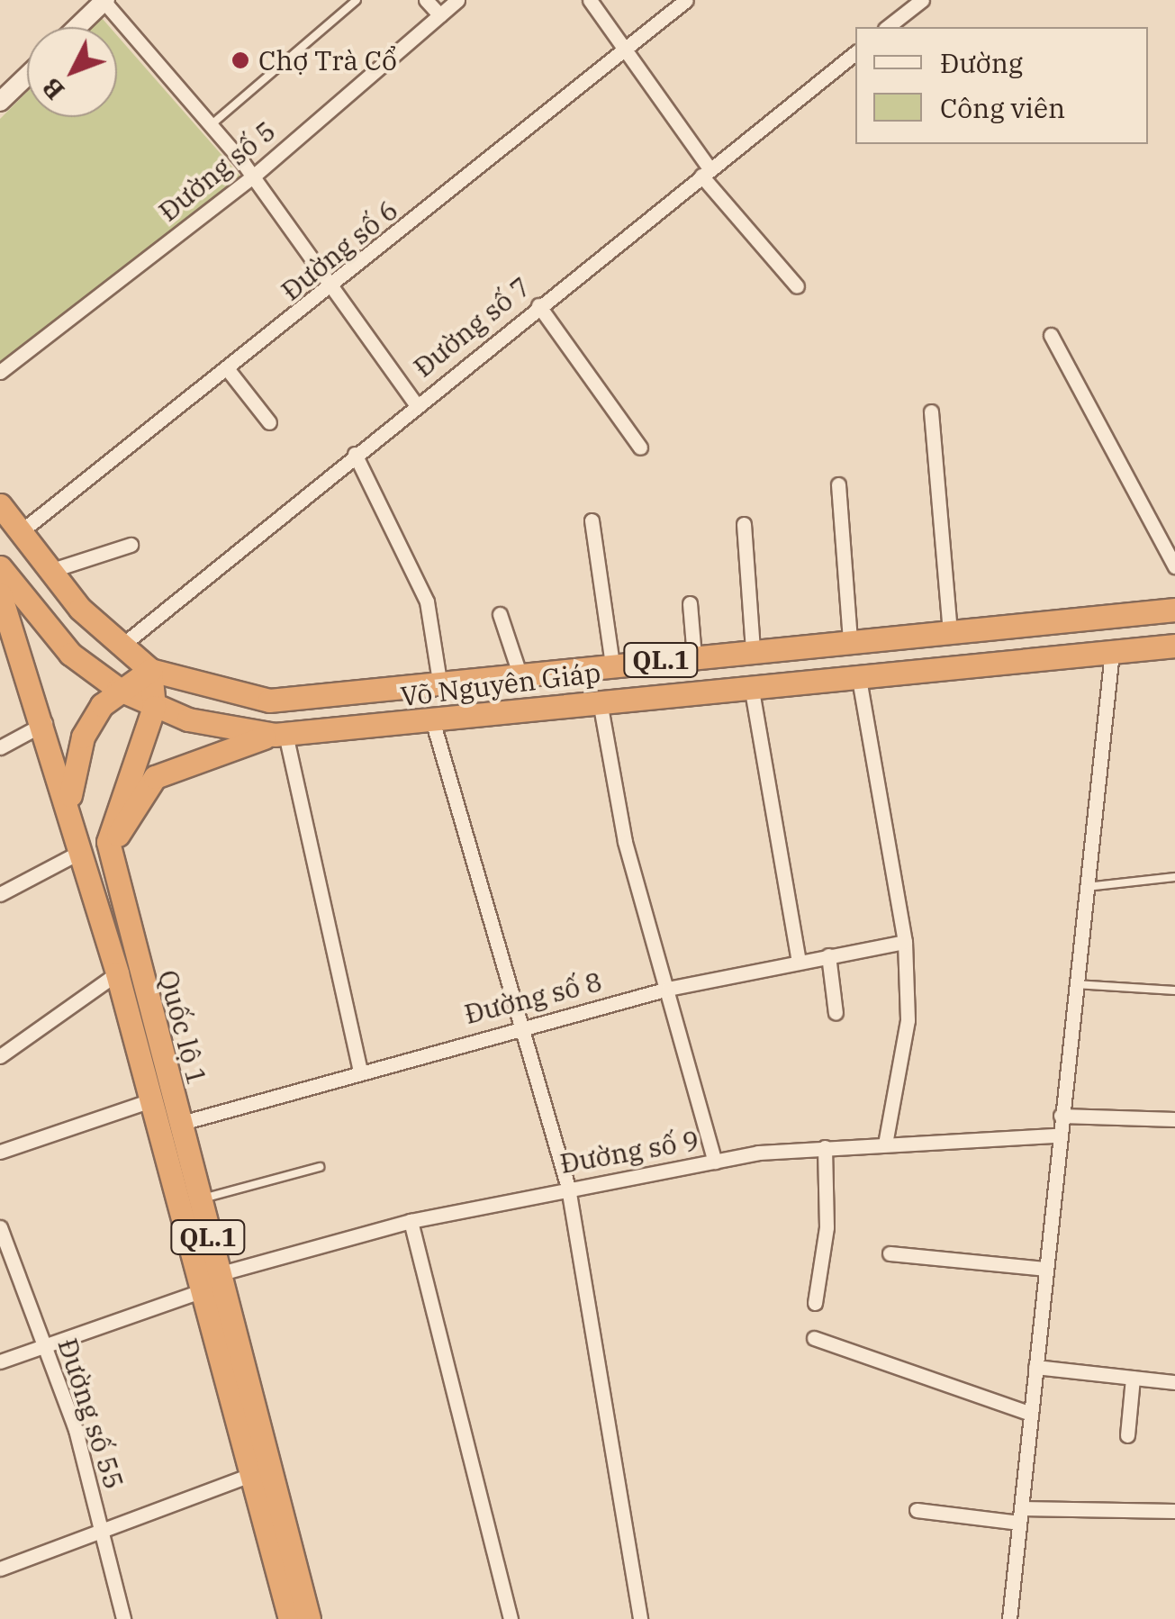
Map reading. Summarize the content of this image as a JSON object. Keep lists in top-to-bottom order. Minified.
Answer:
{"streets":{"highway":["QL.1","Võ Nguyên Giáp","Quốc lộ 1"],"street":["Đường số 5","Đường số 6","Đường số 7","Đường số 8","Đường số 9","Đường số 55"]},"crossings":[["Đường số 6","QL.1"],["Đường số 7","QL.1"],["QL.1","Võ Nguyên Giáp"],["QL.1","Quốc lộ 1"],["Võ Nguyên Giáp","Quốc lộ 1"],["Đường số 8","Quốc lộ 1"],["Quốc lộ 1","Đường số 9"]],"places":["Chợ Trà Cổ"],"legend":["Đường","Công viên"],"north":"bottom left"}
